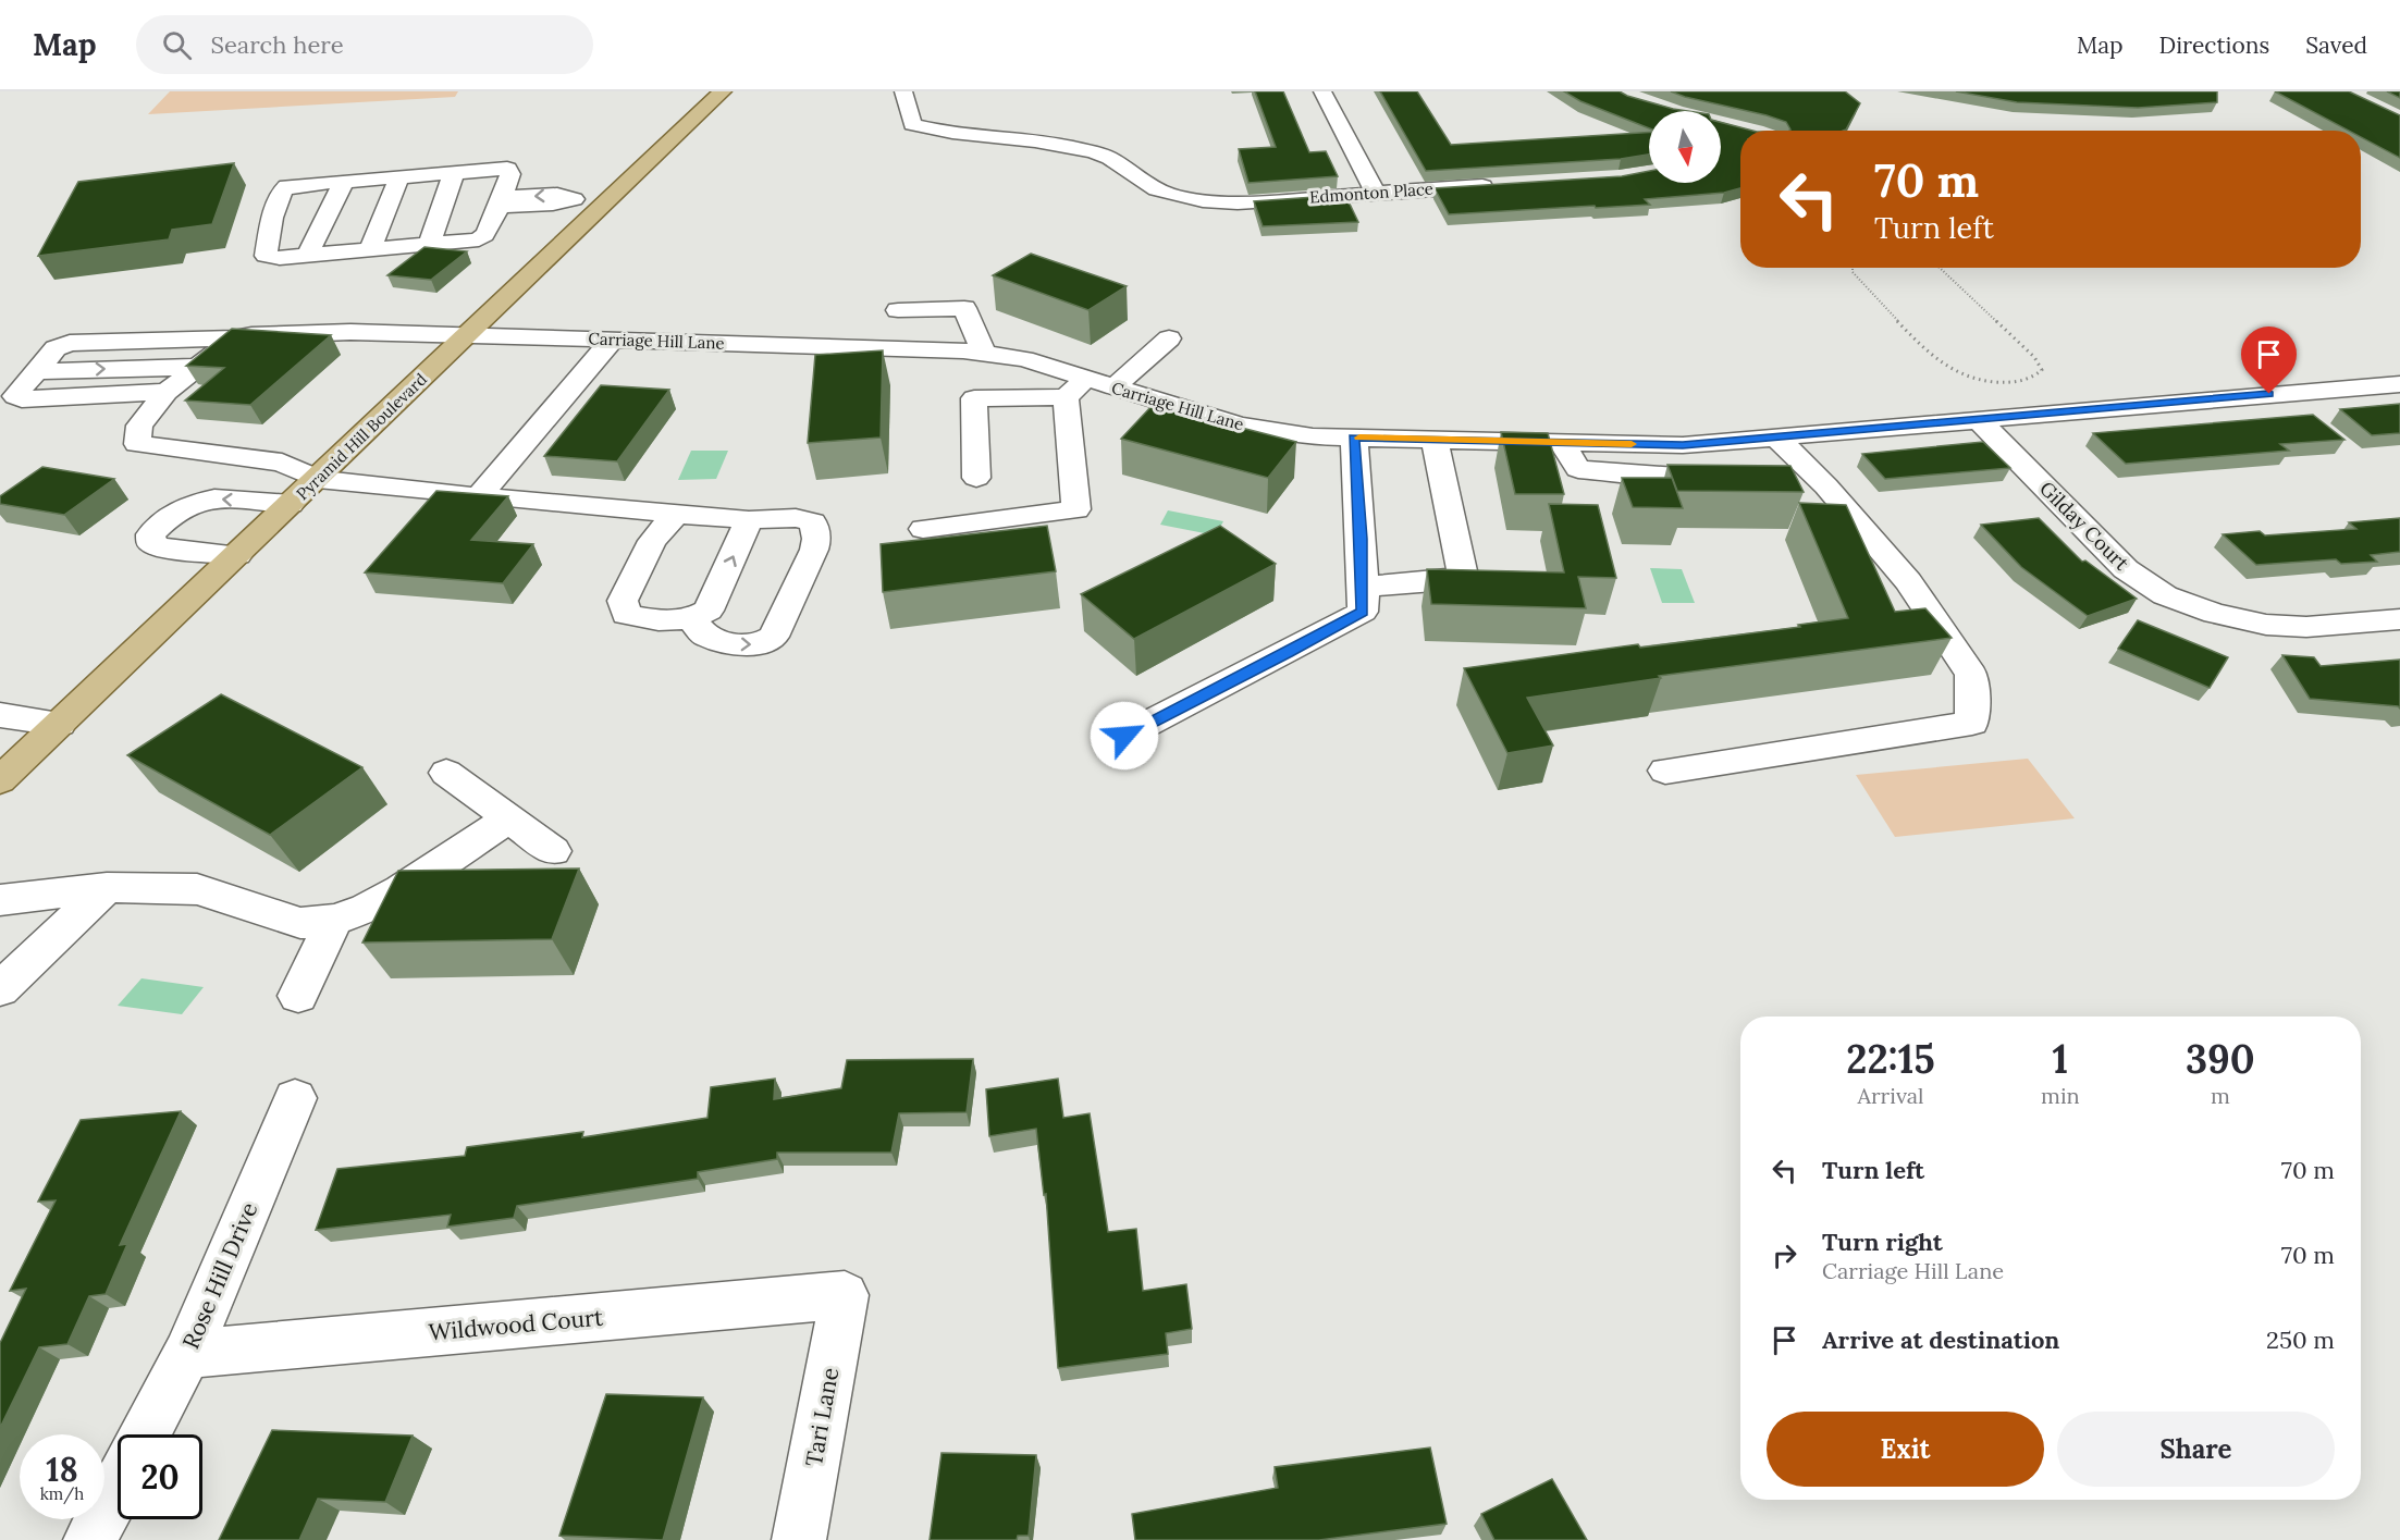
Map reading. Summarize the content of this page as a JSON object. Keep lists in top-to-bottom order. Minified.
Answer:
{"streets":{"main road":["Pyramid Hill Boulevard"],"street":["Edmonton Place","Carriage Hill Lane","Gilday Court","Rose Hill Drive","Wildwood Court","Tari Lane"]},"crossings":[["Carriage Hill Lane","Pyramid Hill Boulevard"],["Carriage Hill Lane","Gilday Court"],["Rose Hill Drive","Wildwood Court"],["Wildwood Court","Tari Lane"]],"north":"bottom","page":{"header":"Map","search":"Search here","nav":["Map","Directions","Saved"],"turn":["70 m","Turn left"],"eta":["22:15","Arrival","1","min","390","m"],"list":[{"name":"Turn left","value":"70 m"},{"name":"Turn right","note":"Carriage Hill Lane","value":"70 m"},{"name":"Arrive at destination","value":"250 m"}],"buttons":["Exit","Share"],"speed":"18 km/h","limit":"20"}}
